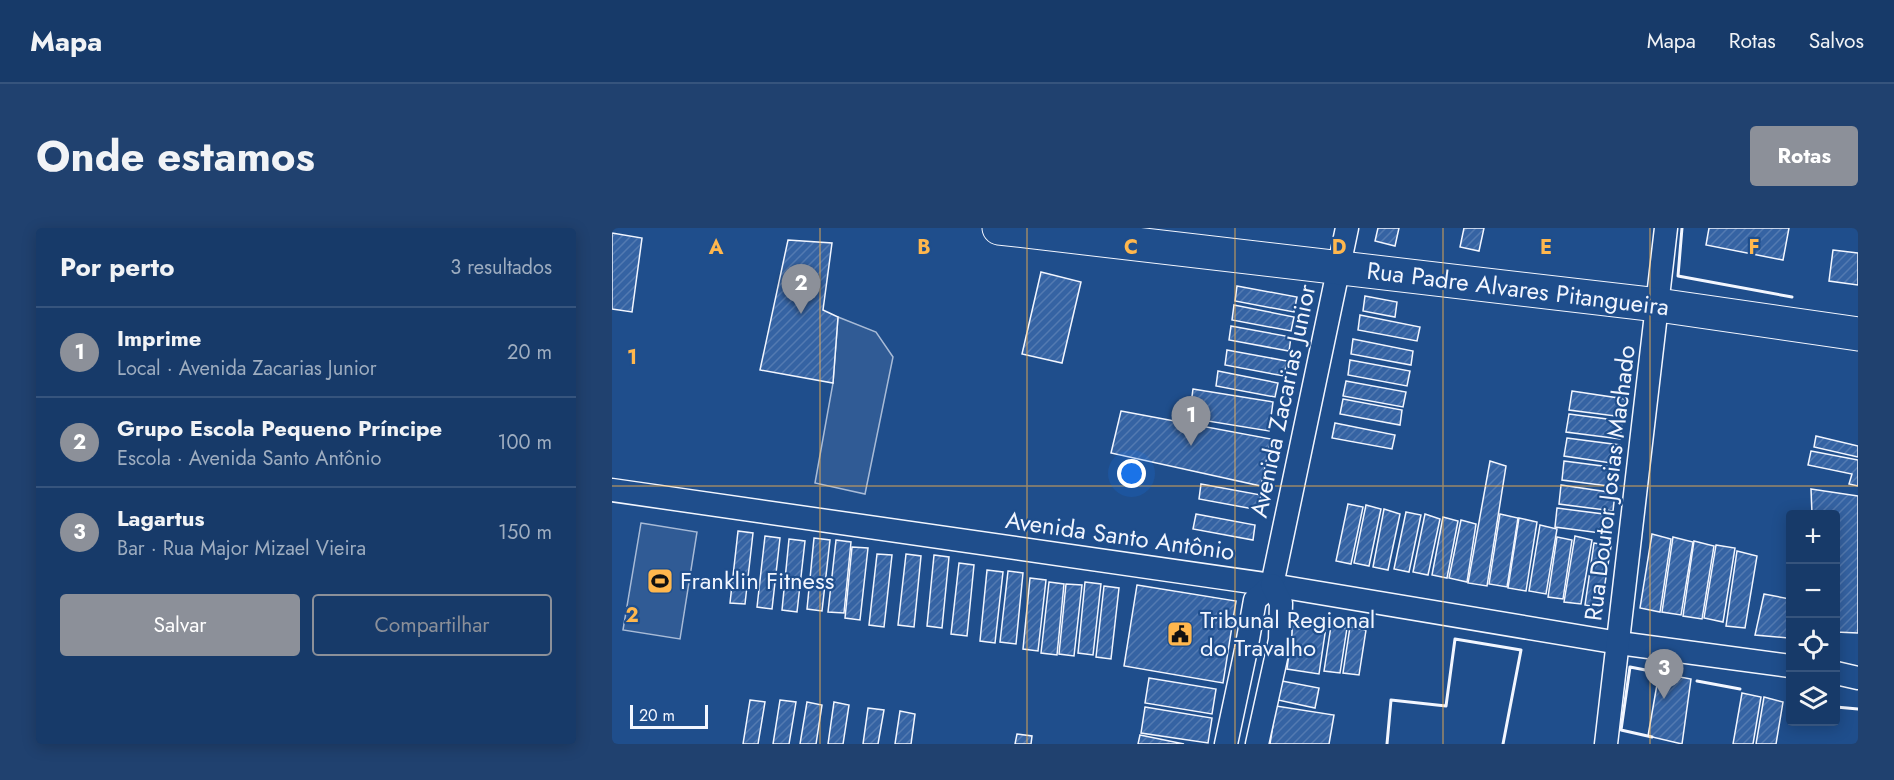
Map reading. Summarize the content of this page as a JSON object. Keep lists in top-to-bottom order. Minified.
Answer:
{"streets":{"street":["Rua Padre Alvares Pitangueira","Avenida Zacarias Junior","Rua Doutor Josias Machado","Avenida Santo Antônio"]},"crossings":[["Rua Padre Alvares Pitangueira","Avenida Zacarias Junior"],["Rua Padre Alvares Pitangueira","Rua Doutor Josias Machado"],["Avenida Zacarias Junior","Avenida Santo Antônio"],["Rua Doutor Josias Machado","Avenida Santo Antônio"]],"places":{"sports":["Franklin Fitness"],"public building":["Tribunal Regional do Travalho"]},"scale_bar":"20 m","page":{"header":"Mapa","nav":["Mapa","Rotas","Salvos"],"title":"Onde estamos","buttons":["Rotas",["Salvar","Compartilhar"]],"heading":["Por perto","3 resultados"],"pins":["2","1","3"],"list":[{"mark":"1","name":"Imprime","note":"Local · Avenida Zacarias Junior","value":"20 m"},{"mark":"2","name":"Grupo Escola Pequeno Príncipe","note":"Escola · Avenida Santo Antônio","value":"100 m"},{"mark":"3","name":"Lagartus","note":"Bar · Rua Major Mizael Vieira","value":"150 m"}],"map_buttons":["+","−"],"scale":"20 m"},"grid":{"columns":["A","B","C","D","E","F"],"rows":["1","2"]}}
